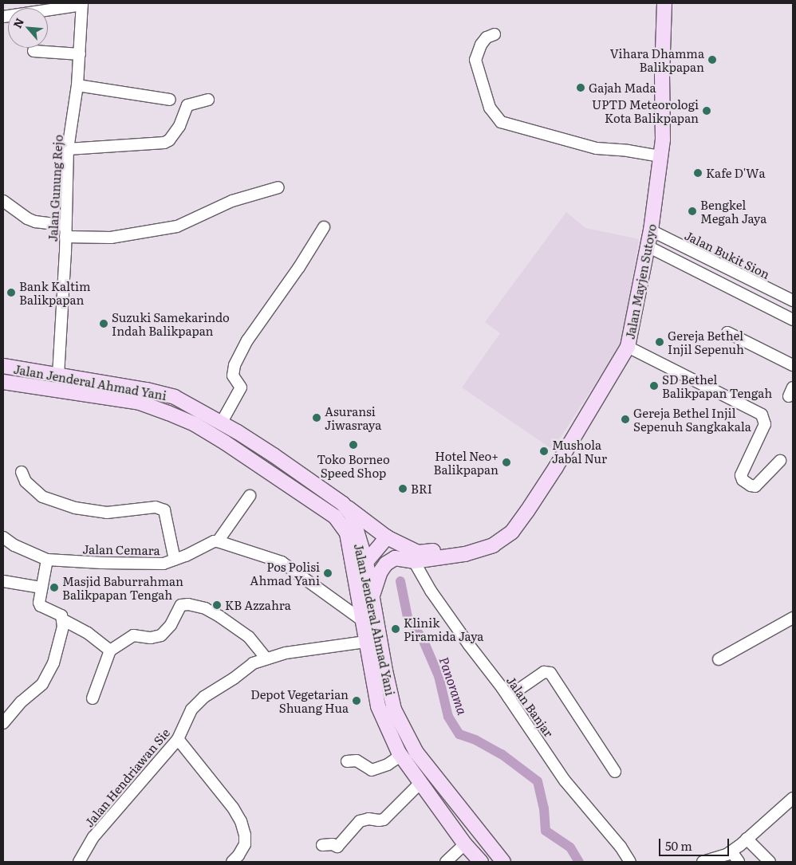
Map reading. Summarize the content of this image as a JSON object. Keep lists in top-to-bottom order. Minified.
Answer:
{"streets":{"main road":["Jalan Mayjen Sutoyo","Jalan Jenderal Ahmad Yani"],"street":["Jalan Gunung Rejo","Jalan Bukit Sion","Jalan Cemara","Jalan Banjar","Jalan Hendriawan Sie"]},"crossings":[["Jalan Gunung Rejo","Jalan Jenderal Ahmad Yani"],["Jalan Bukit Sion","Jalan Mayjen Sutoyo"],["Jalan Mayjen Sutoyo","Jalan Jenderal Ahmad Yani"],["Jalan Mayjen Sutoyo","Jalan Banjar"],["Jalan Jenderal Ahmad Yani","Jalan Hendriawan Sie"]],"water":["Panorama"],"places":["Vihara Dhamma Balikpapan","Gajah Mada","UPTD Meteorologi Kota Balikpapan","Kafe D'Wa","Bengkel Megah Jaya","Bank Kaltim Balikpapan","Suzuki Samekarindo Indah Balikpapan","Gereja Bethel Injil Sepenuh","SD Bethel Balikpapan Tengah","Asuransi Jiwasraya","Gereja Bethel Injil Sepenuh Sangkakala","Toko Borneo Speed Shop","Mushola Jabal Nur","Hotel Neo+ Balikpapan","BRI","Pos Polisi Ahmad Yani","Masjid Baburrahman Balikpapan Tengah","KB Azzahra","Klinik Piramida Jaya","Depot Vegetarian Shuang Hua"],"scale_bar":"50 m","north":"top left"}
